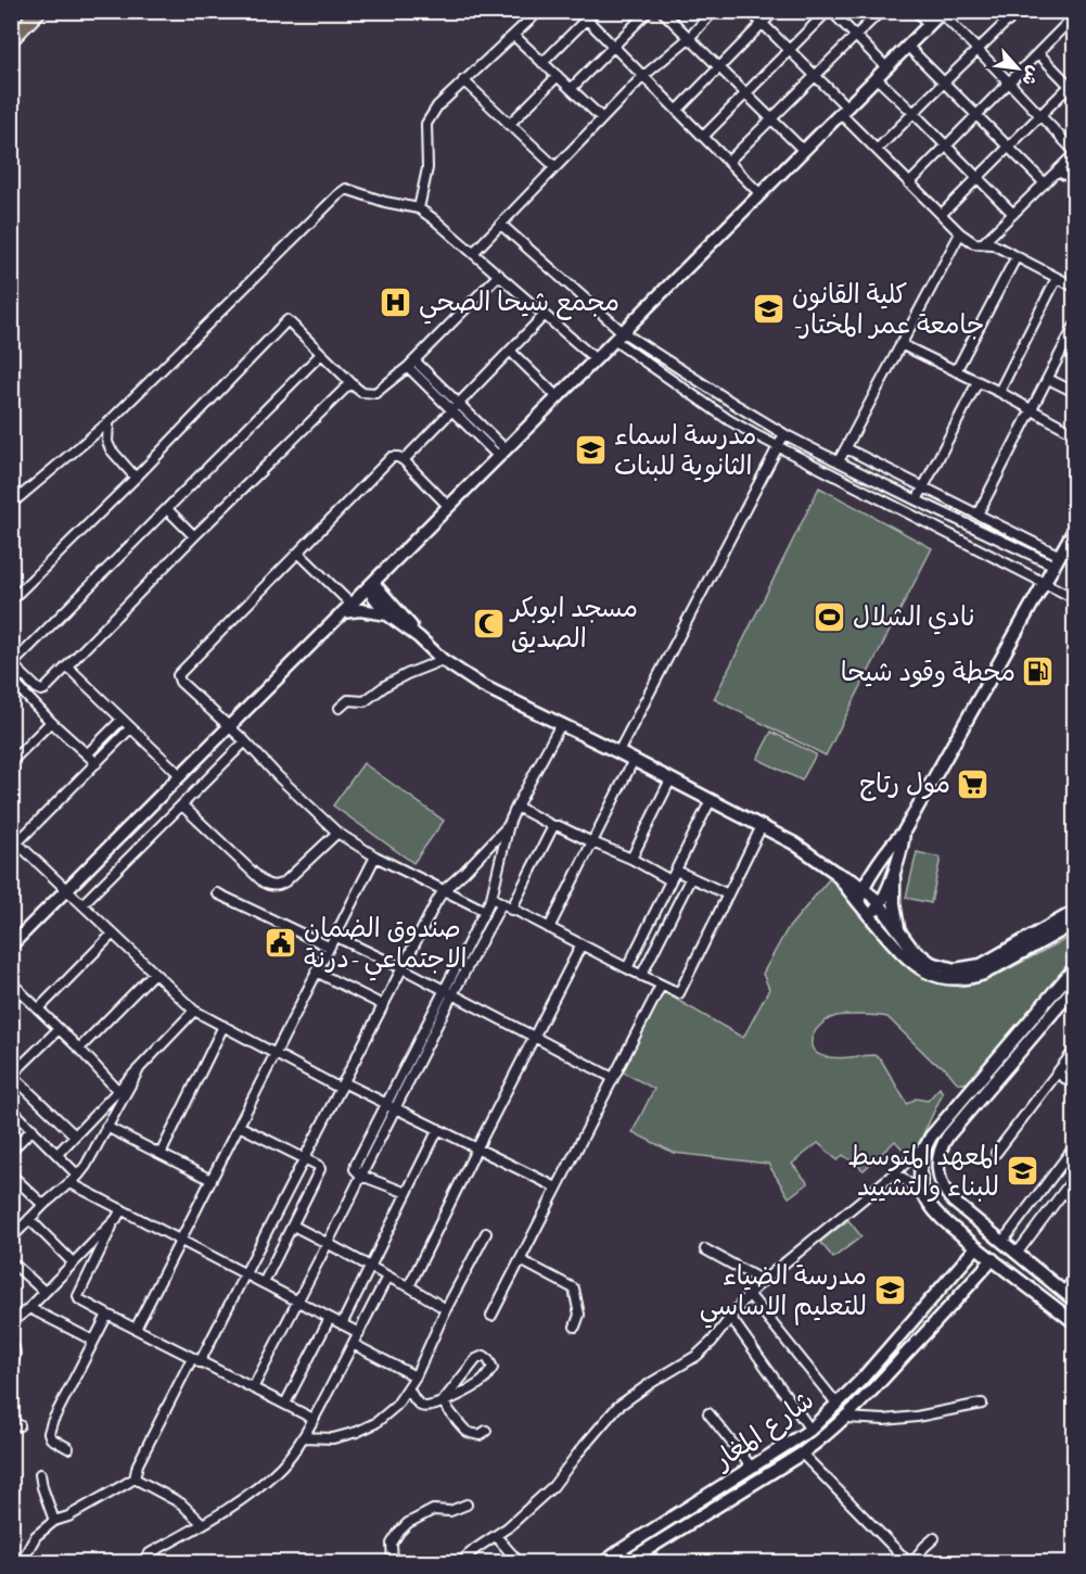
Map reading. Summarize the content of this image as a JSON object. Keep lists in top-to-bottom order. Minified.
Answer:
{"streets":{"main road":["شارع المغار"]},"places":{"hospital":["مجمع شيحا الصحي"],"school or university":["كلية القانون -جامعة عمر المختار","مدرسة اسماء الثانوية للبنات","المعهد المتوسط للبناء والتشييد","مدرسة الضياء للتعليم الاساسي"],"sports":["نادي الشلال"],"mosque":["مسجد ابوبكر الصديق"],"fuel station":["محطة وقود شيحا"],"supermarket":["مول رتاج"],"public building":["صندوق الضمان الاجتماعي -درنة"]},"north":"bottom right"}
